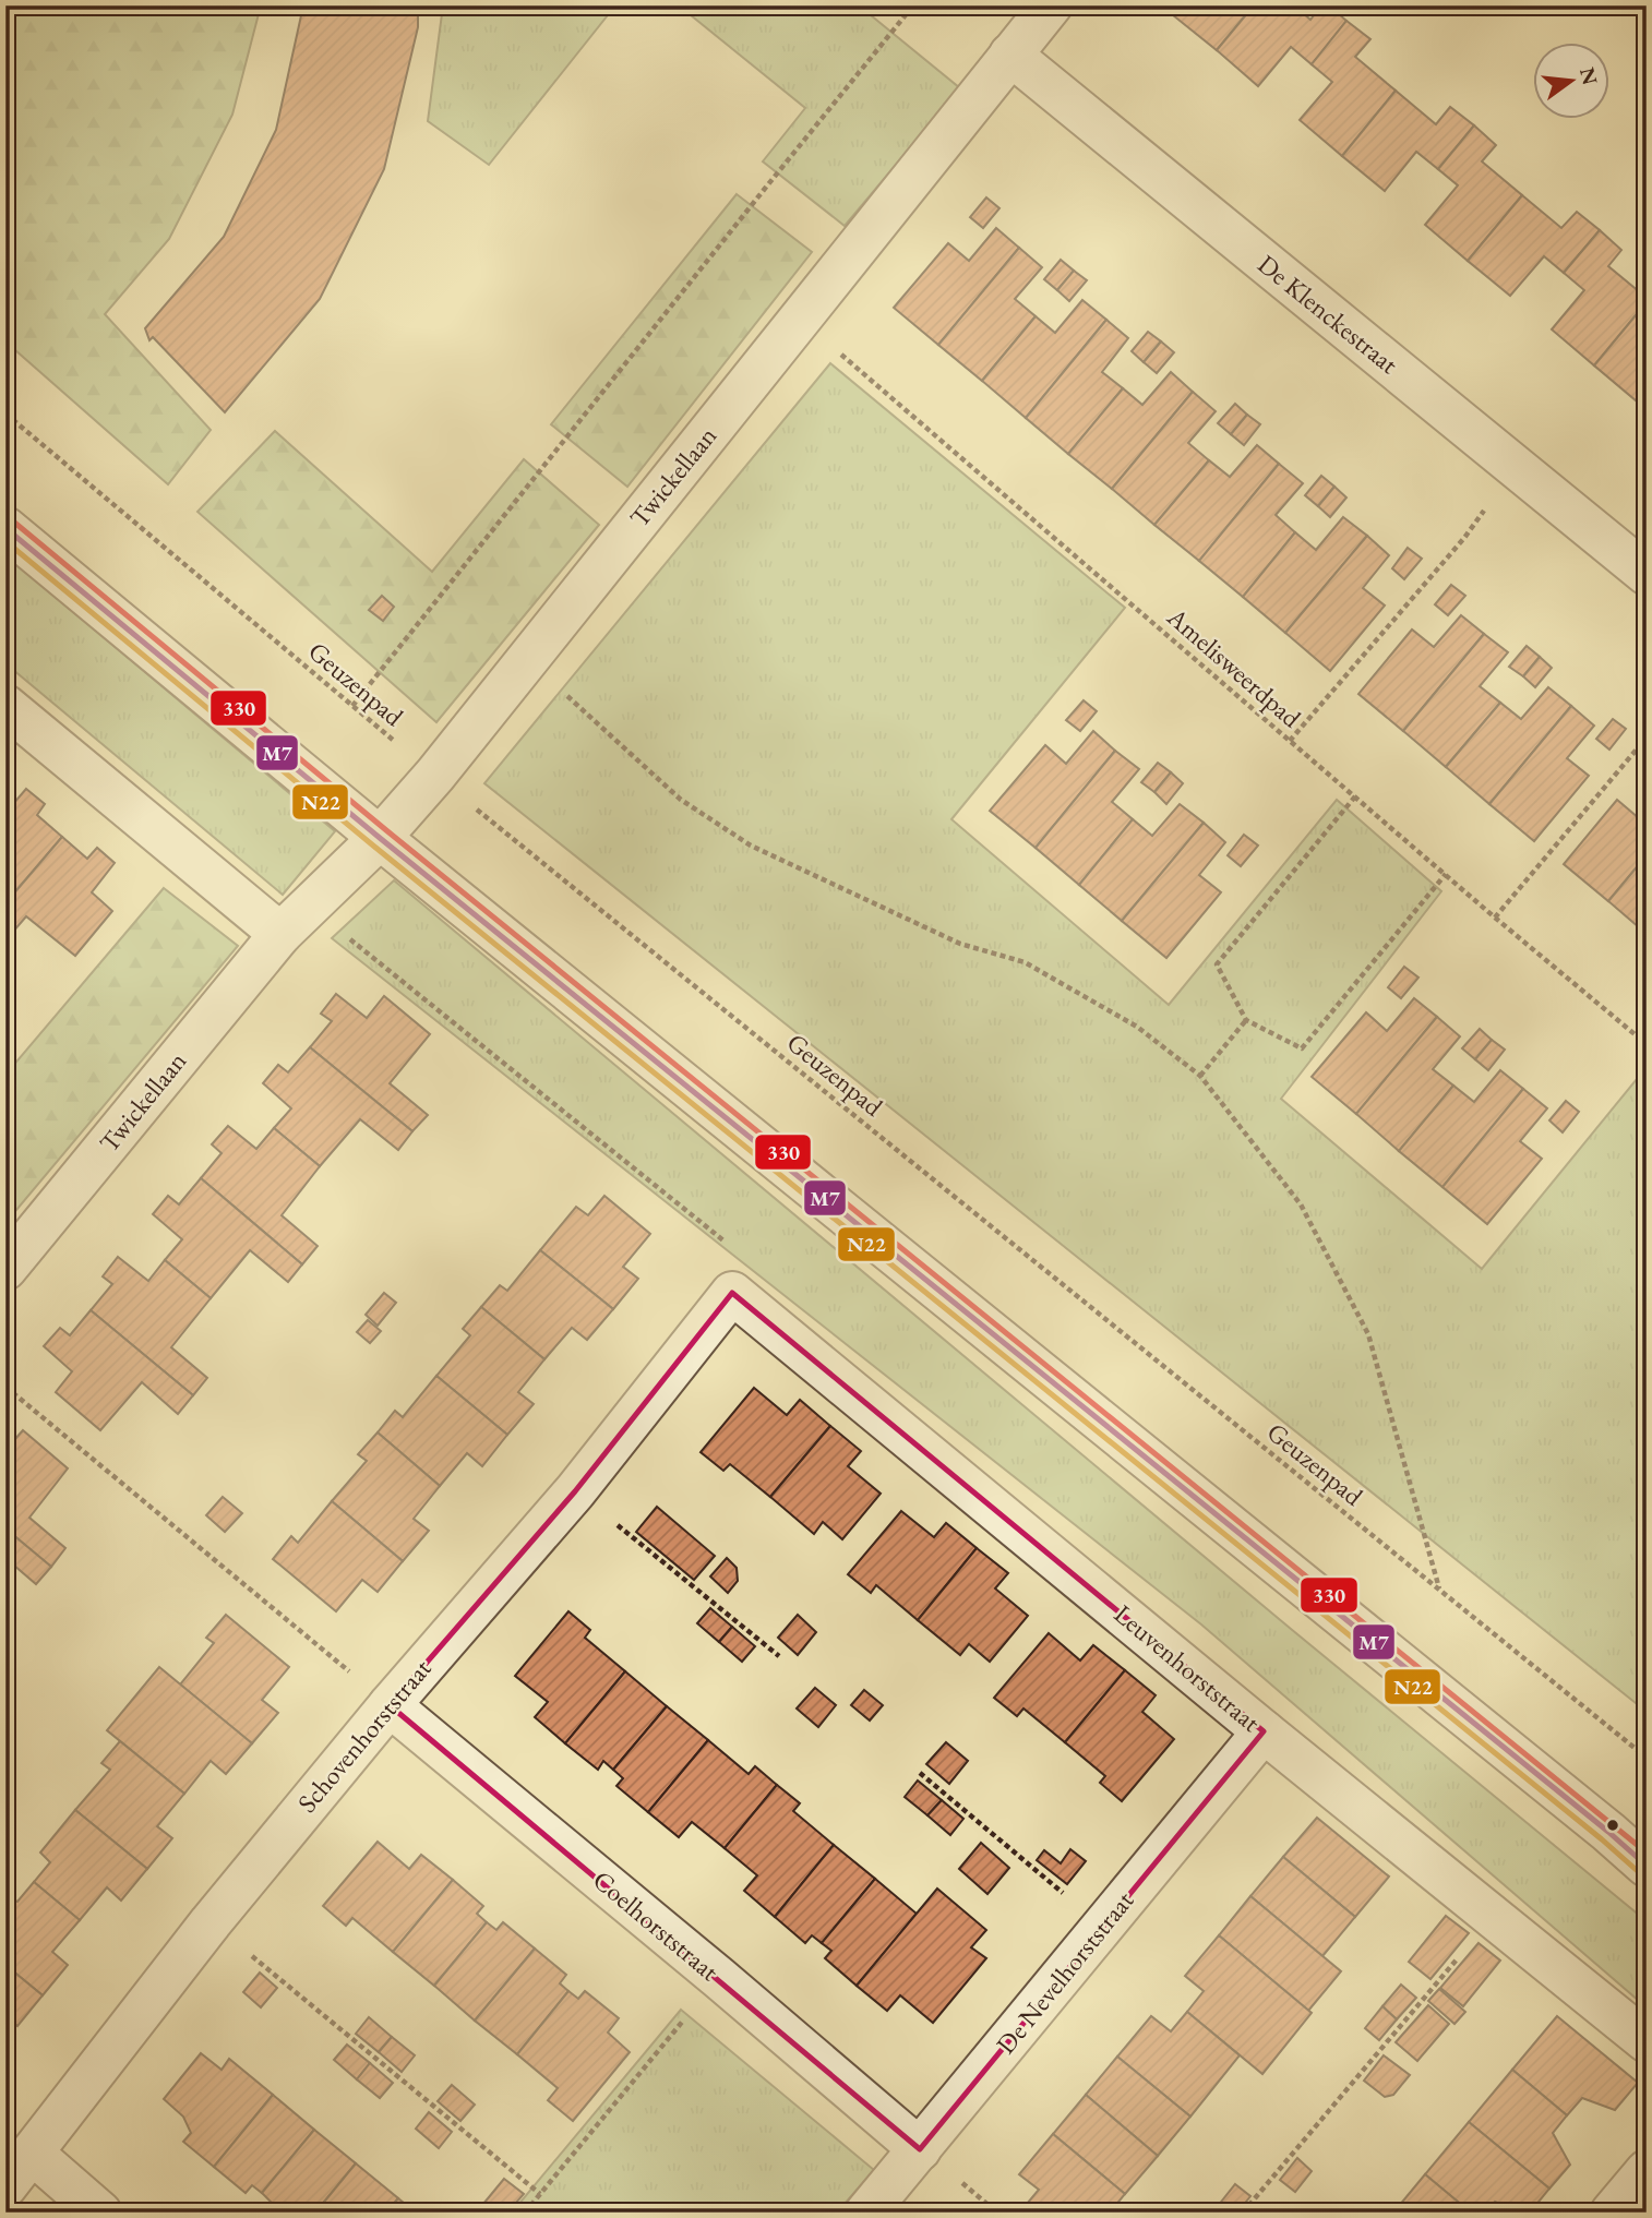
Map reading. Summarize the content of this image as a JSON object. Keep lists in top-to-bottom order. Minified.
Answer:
{"streets":{"street":["De Klenckestraat","Twickellaan","Leuvenhorststraat","Schovenhorststraat","Coelhorststraat","De Nevelhorststraat"],"path":["Amelisweerdpad","Geuzenpad"]},"crossings":[["De Klenckestraat","Twickellaan"],["Twickellaan","Amelisweerdpad"],["Twickellaan","Geuzenpad"],["Leuvenhorststraat","Schovenhorststraat"],["Leuvenhorststraat","De Nevelhorststraat"],["Schovenhorststraat","Coelhorststraat"],["Coelhorststraat","De Nevelhorststraat"]],"lines":["transit line 330","transit line M7","transit line N22"],"north":"right"}
